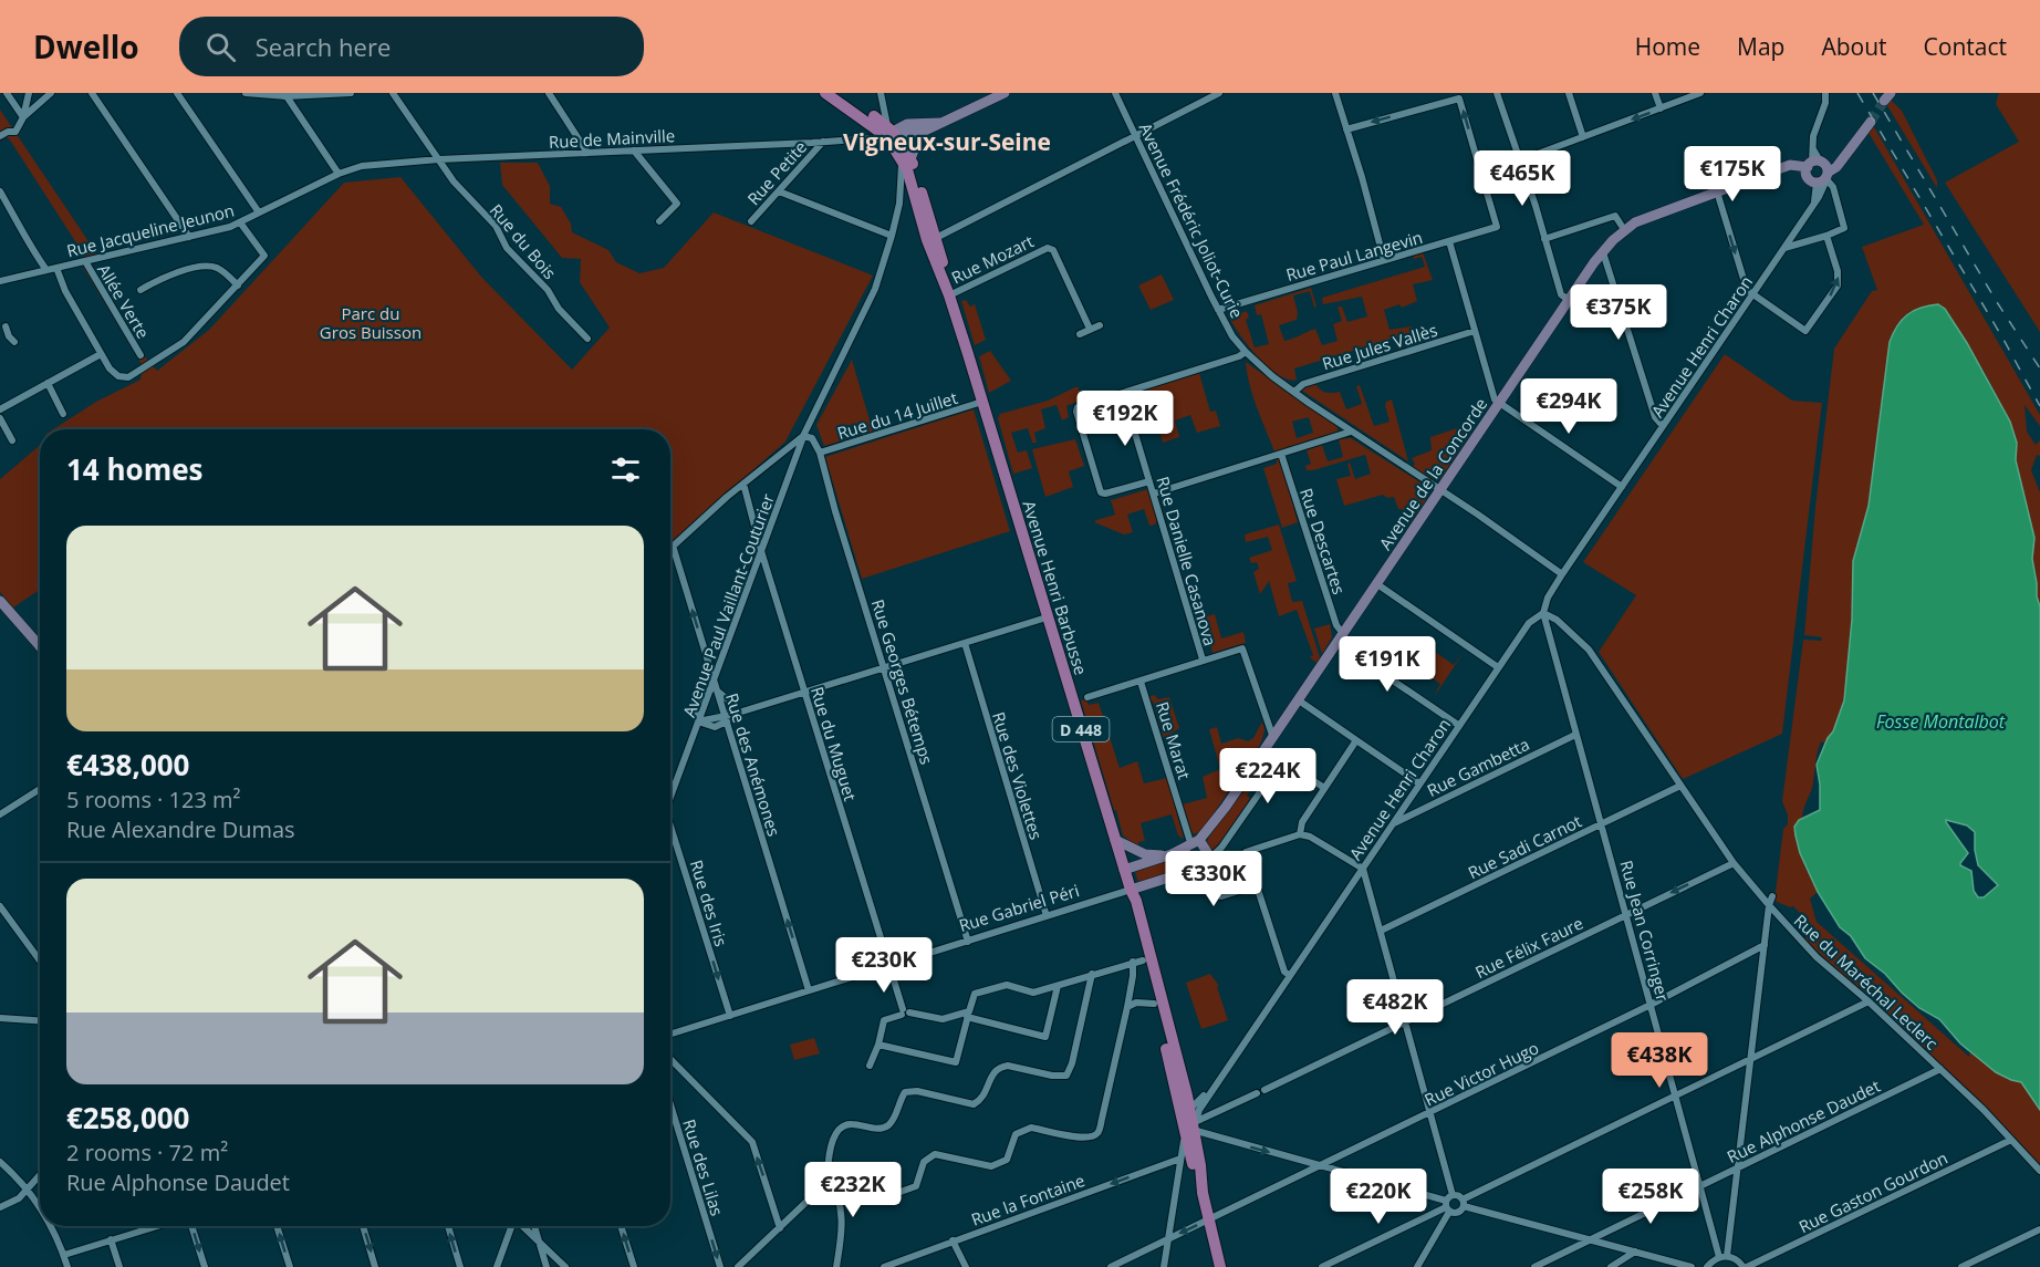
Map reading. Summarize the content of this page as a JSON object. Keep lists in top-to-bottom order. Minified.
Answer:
{"streets":{"main road":["Avenue Henri Barbusse","D 448"],"street":["Rue de Mainville","Rue Petite","Avenue Frédéric Joliot-Curie","Rue Jacqueline Jeunon","Rue du Bois","Rue Paul Langevin","Rue Mozart","Allée Verte","Rue Jules Vallès","Avenue Henri Charon","Rue du 14 Juillet","Avenue de la Concorde","Rue Descartes","Rue Danielle Casanova","Avenue Paul Vaillant-Couturier","Rue Georges Bétemps","Rue Marat","Rue du Muguet","Rue des Anémones","Rue Gambetta","Rue des Violettes","Rue Sadi Carnot","Rue des Iris","Rue Gabriel Péri","Rue Jean Corringer","Rue Félix Faure","Rue du Maréchal Leclerc","Rue Victor Hugo","Rue Alphonse Daudet","Rue des Lilas","Rue Gaston Gourdon","Rue la Fontaine"]},"crossings":[["Rue de Mainville","Rue Petite"],["Rue de Mainville","Rue Jacqueline Jeunon"],["Rue de Mainville","Rue du Bois"],["Rue de Mainville","Avenue Henri Barbusse"],["Avenue Frédéric Joliot-Curie","Rue Paul Langevin"],["Avenue Frédéric Joliot-Curie","Rue Jules Vallès"],["Avenue Frédéric Joliot-Curie","Avenue Henri Charon"],["Avenue Frédéric Joliot-Curie","Avenue de la Concorde"],["Rue Jacqueline Jeunon","Allée Verte"],["Rue Mozart","Avenue Henri Barbusse"],["Avenue Henri Charon","Avenue Henri Barbusse"],["Avenue Henri Charon","Rue Gambetta"],["Avenue Henri Charon","Rue Jean Corringer"],["Avenue Henri Charon","Rue du Maréchal Leclerc"],["Rue du 14 Juillet","Avenue Henri Barbusse"],["Rue du 14 Juillet","Rue Georges Bétemps"],["Avenue de la Concorde","Rue Descartes"],["Avenue de la Concorde","Avenue Henri Barbusse"],["Avenue de la Concorde","Rue Marat"],["Avenue Henri Barbusse","Avenue Paul Vaillant-Couturier"],["Avenue Henri Barbusse","Rue Gabriel Péri"],["Avenue Henri Barbusse","Rue Félix Faure"],["Avenue Henri Barbusse","Rue Victor Hugo"],["Avenue Henri Barbusse","Rue la Fontaine"],["Avenue Paul Vaillant-Couturier","Rue Georges Bétemps"],["Avenue Paul Vaillant-Couturier","Rue du Muguet"],["Avenue Paul Vaillant-Couturier","Rue des Anémones"],["Rue Georges Bétemps","Rue Gabriel Péri"],["Rue Marat","Rue Gabriel Péri"],["Rue du Muguet","Rue Gabriel Péri"],["Rue des Anémones","Rue Gabriel Péri"],["Rue Gambetta","Rue Jean Corringer"],["Rue des Violettes","Rue Gabriel Péri"],["Rue Sadi Carnot","Rue Jean Corringer"],["Rue Sadi Carnot","Rue du Maréchal Leclerc"],["Rue des Iris","Rue Gabriel Péri"],["Rue Jean Corringer","Rue Félix Faure"],["Rue Jean Corringer","Rue du Maréchal Leclerc"],["Rue Jean Corringer","Rue Victor Hugo"],["Rue Jean Corringer","Rue Alphonse Daudet"],["Rue Félix Faure","Rue du Maréchal Leclerc"],["Rue du Maréchal Leclerc","Rue Alphonse Daudet"],["Rue du Maréchal Leclerc","Rue Gaston Gourdon"]],"one_way":["Rue des Anémones","Rue des Iris","Rue la Fontaine"],"districts":["Vigneux-sur-Seine"],"water":["Fosse Montalbot"],"parks":["Parc du Gros Buisson"],"page":{"header":"Dwello","search":"Search here","nav":["Home","Map","About","Contact"],"price":["€175K","€465K","€375K","€294K","€192K","€191K","€224K","€330K","€230K","€482K","€438K","€232K","€220K","€258K"],"heading":"14 homes","list":[{"name":"€438,000","note":"5 rooms · 123 m² · Rue Alexandre Dumas"},{"name":"€258,000","note":"2 rooms · 72 m² · Rue Alphonse Daudet"}]}}
